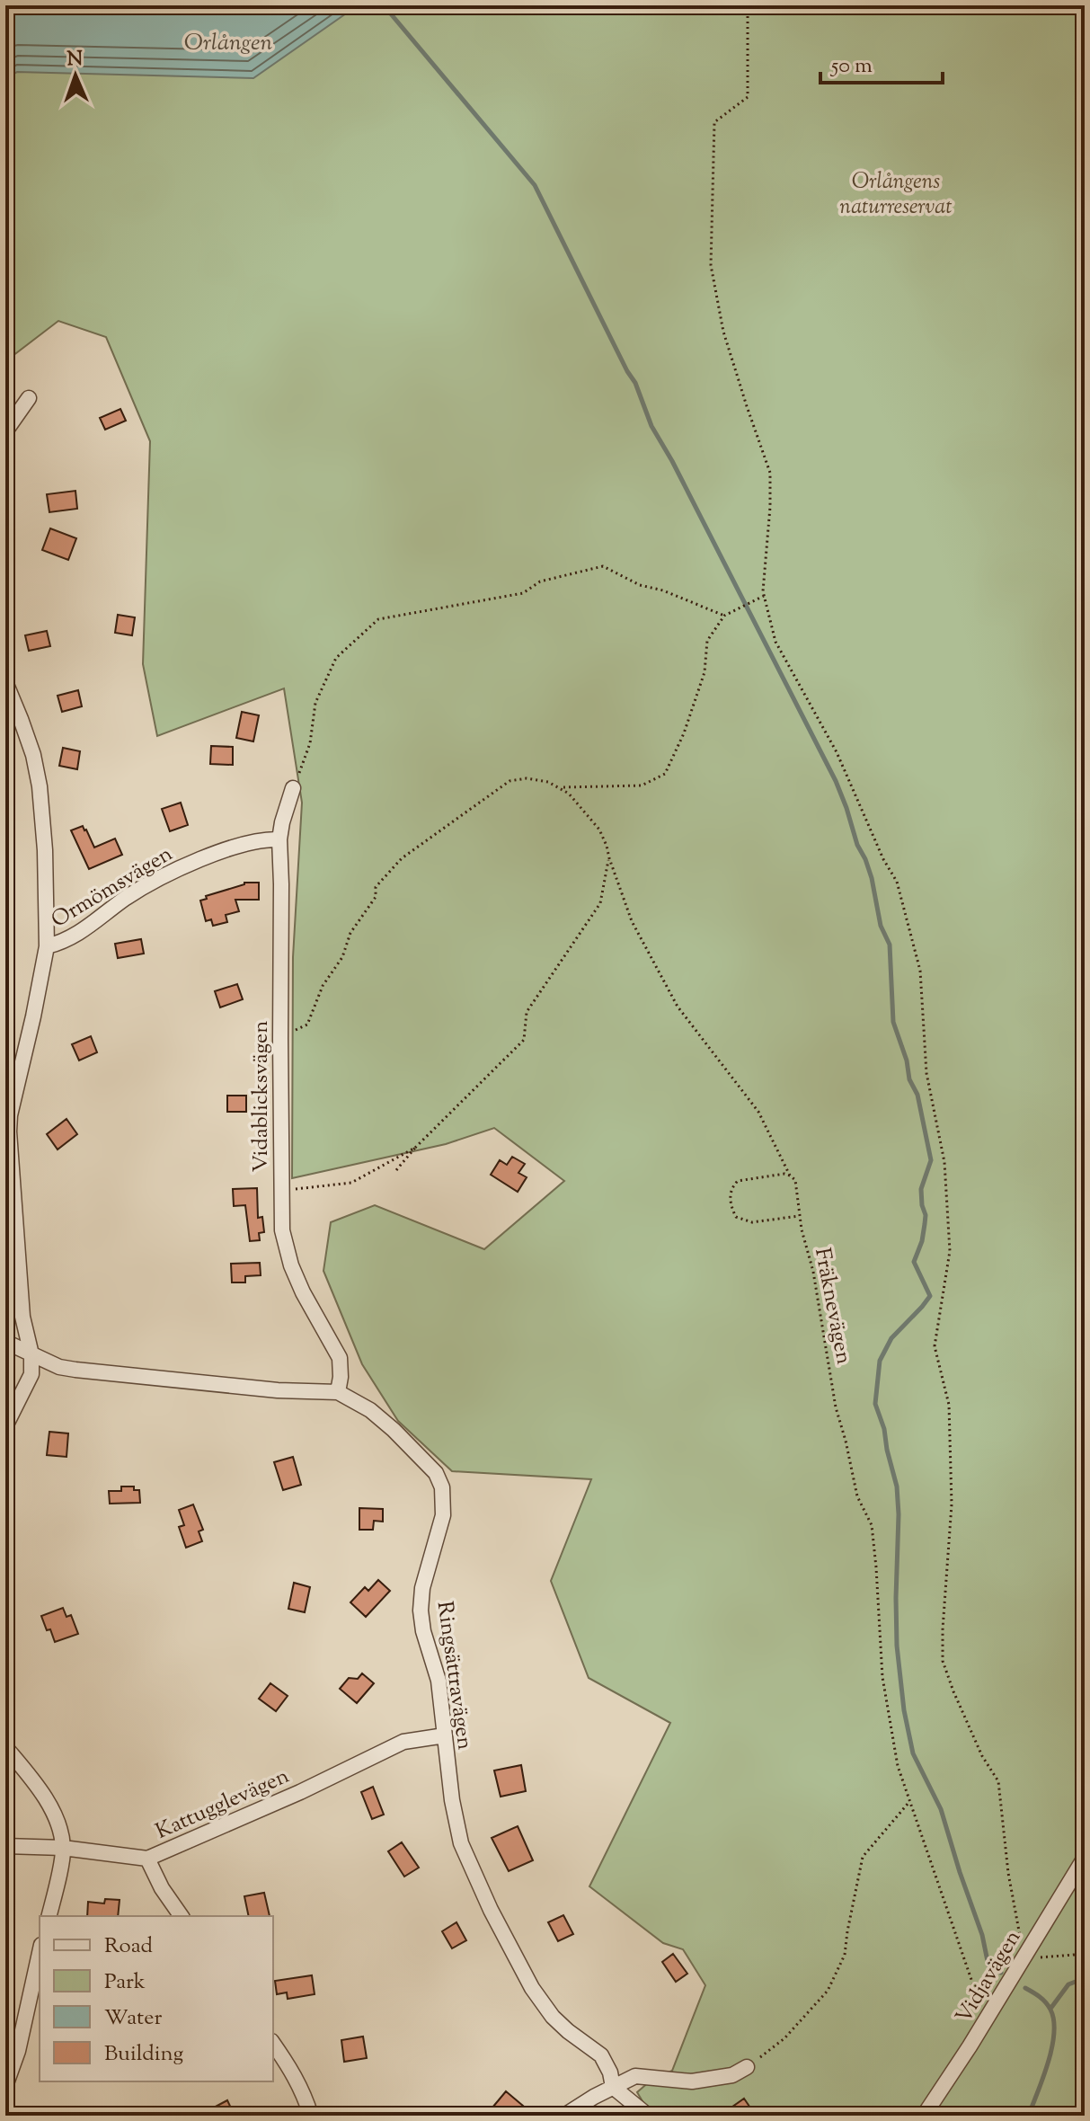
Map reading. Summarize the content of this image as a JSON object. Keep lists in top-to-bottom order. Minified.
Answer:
{"streets":{"street":["Ormömsvägen","Vidablicksvägen","Ringsättravägen","Kattugglevägen","Vidjavägen"],"path":["Fräknevägen"]},"crossings":[["Ormömsvägen","Vidablicksvägen"],["Vidablicksvägen","Ringsättravägen"],["Fräknevägen","Vidjavägen"],["Ringsättravägen","Kattugglevägen"]],"water":["Orlången"],"parks":["Orlångens naturreservat"],"legend":["Road","Park","Water","Building"],"scale_bar":"50 m","north":"top"}
